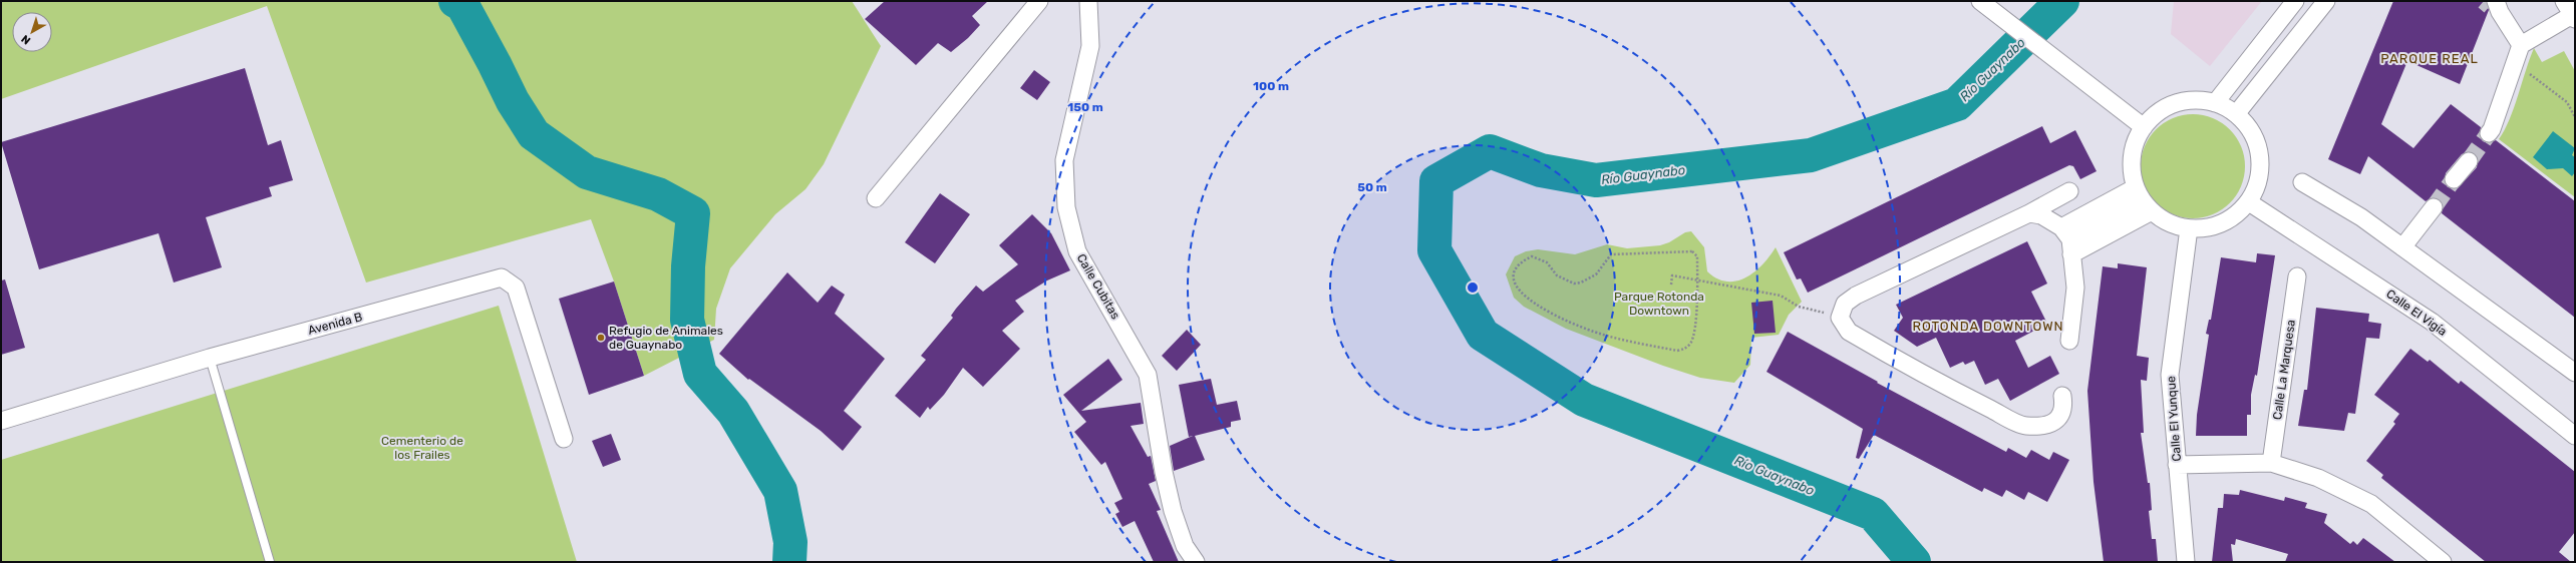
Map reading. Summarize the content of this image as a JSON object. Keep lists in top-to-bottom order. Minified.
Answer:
{"streets":{"street":["Calle Cubitas","Calle El Vigía","Avenida B","Calle La Marquesa","Calle El Yunque"]},"crossings":[["Calle El Vigía","Calle El Yunque"]],"districts":["PARQUE REAL","ROTONDA DOWNTOWN"],"water":["Río Guaynabo"],"parks":["Parque Rotonda Downtown","Cementerio de los Frailes"],"places":["Refugio de Animales de Guaynabo"],"north":"bottom left","rings":["100 m","150 m","50 m"]}
